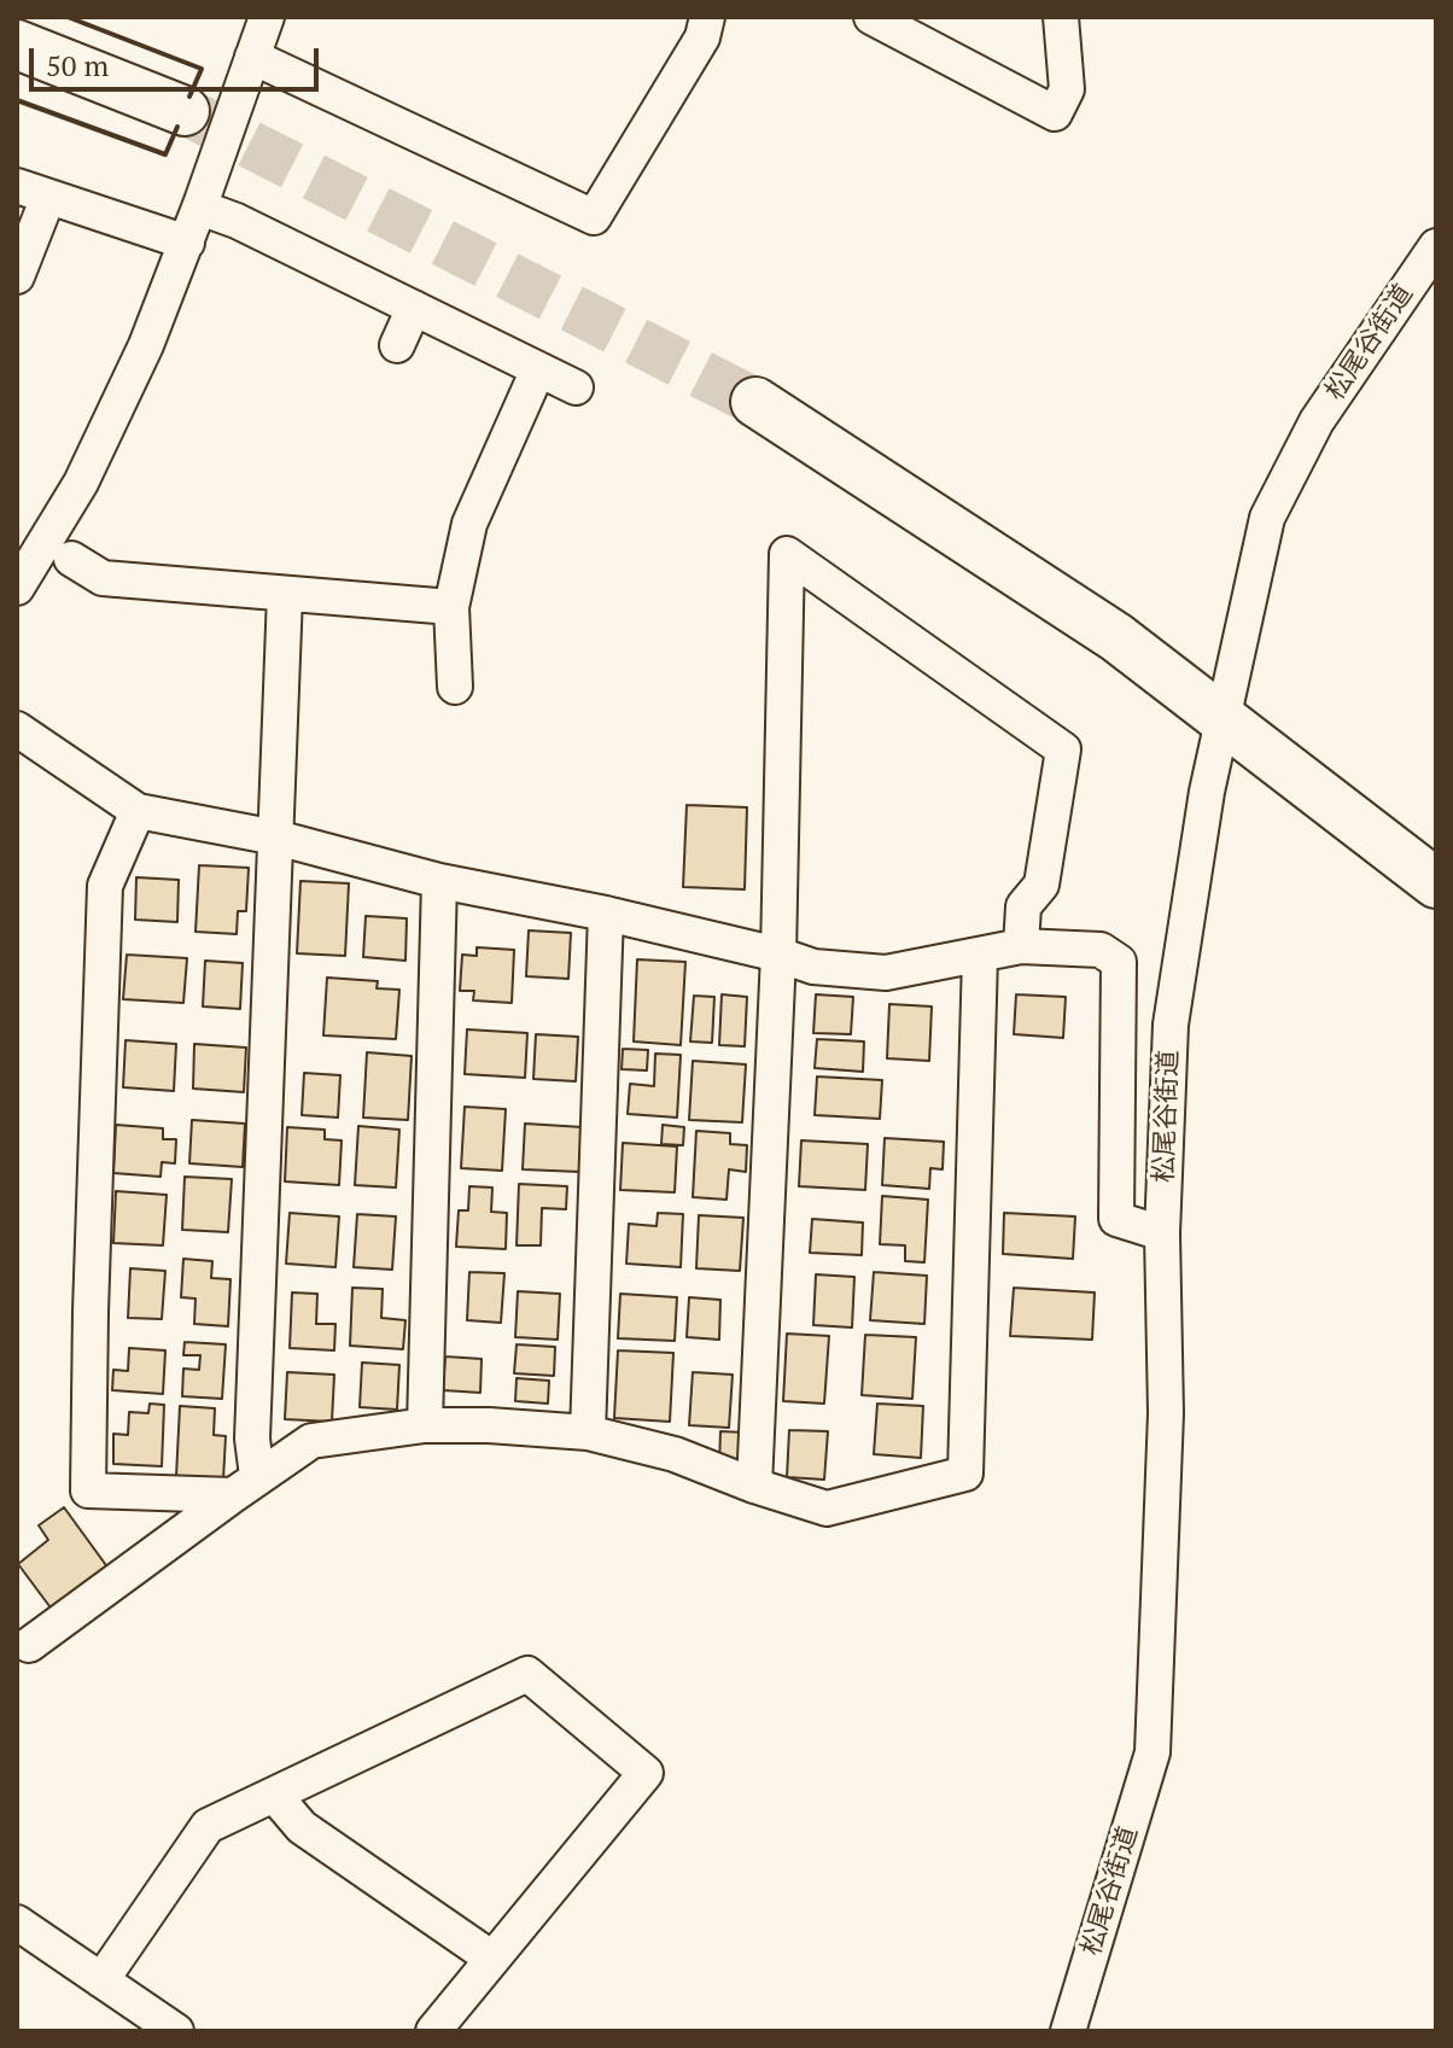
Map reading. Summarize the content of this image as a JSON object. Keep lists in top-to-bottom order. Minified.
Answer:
{"streets":{"street":["松尾谷街道"]},"scale_bar":"50 m"}
